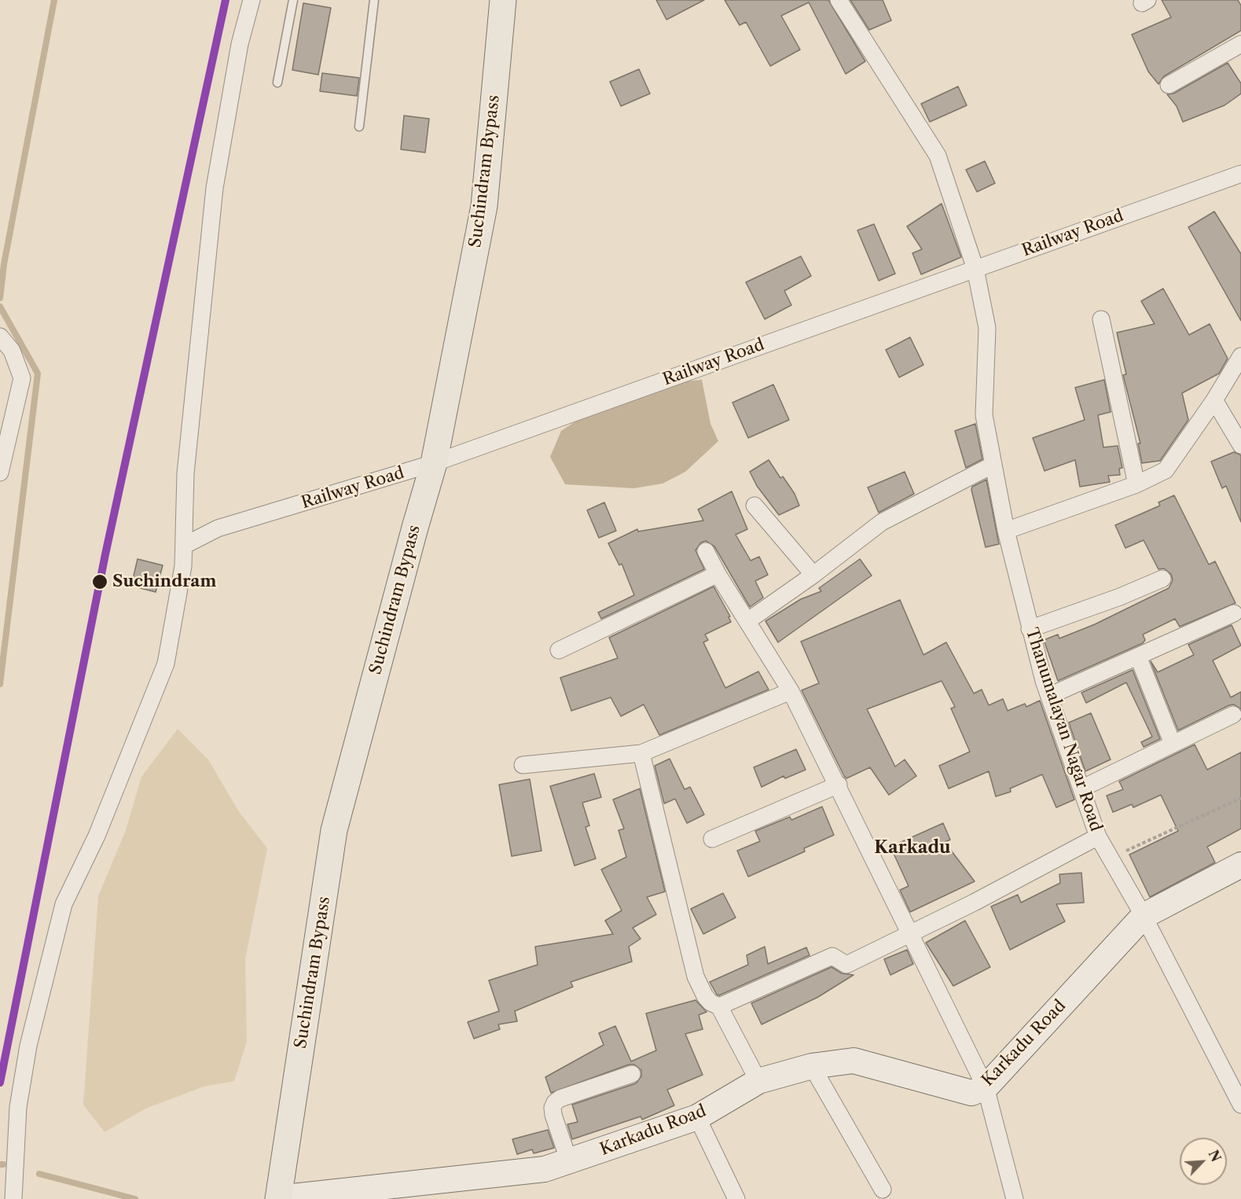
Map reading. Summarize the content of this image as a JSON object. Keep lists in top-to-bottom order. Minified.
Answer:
{"streets":{"highway":["Suchindram Bypass"],"street":["Railway Road","Thanumalayan Nagar Road","Karkadu Road"]},"crossings":[["Suchindram Bypass","Railway Road"],["Suchindram Bypass","Karkadu Road"],["Railway Road","Thanumalayan Nagar Road"],["Thanumalayan Nagar Road","Karkadu Road"]],"districts":["Karkadu"],"places":["Suchindram"],"north":"top right"}
